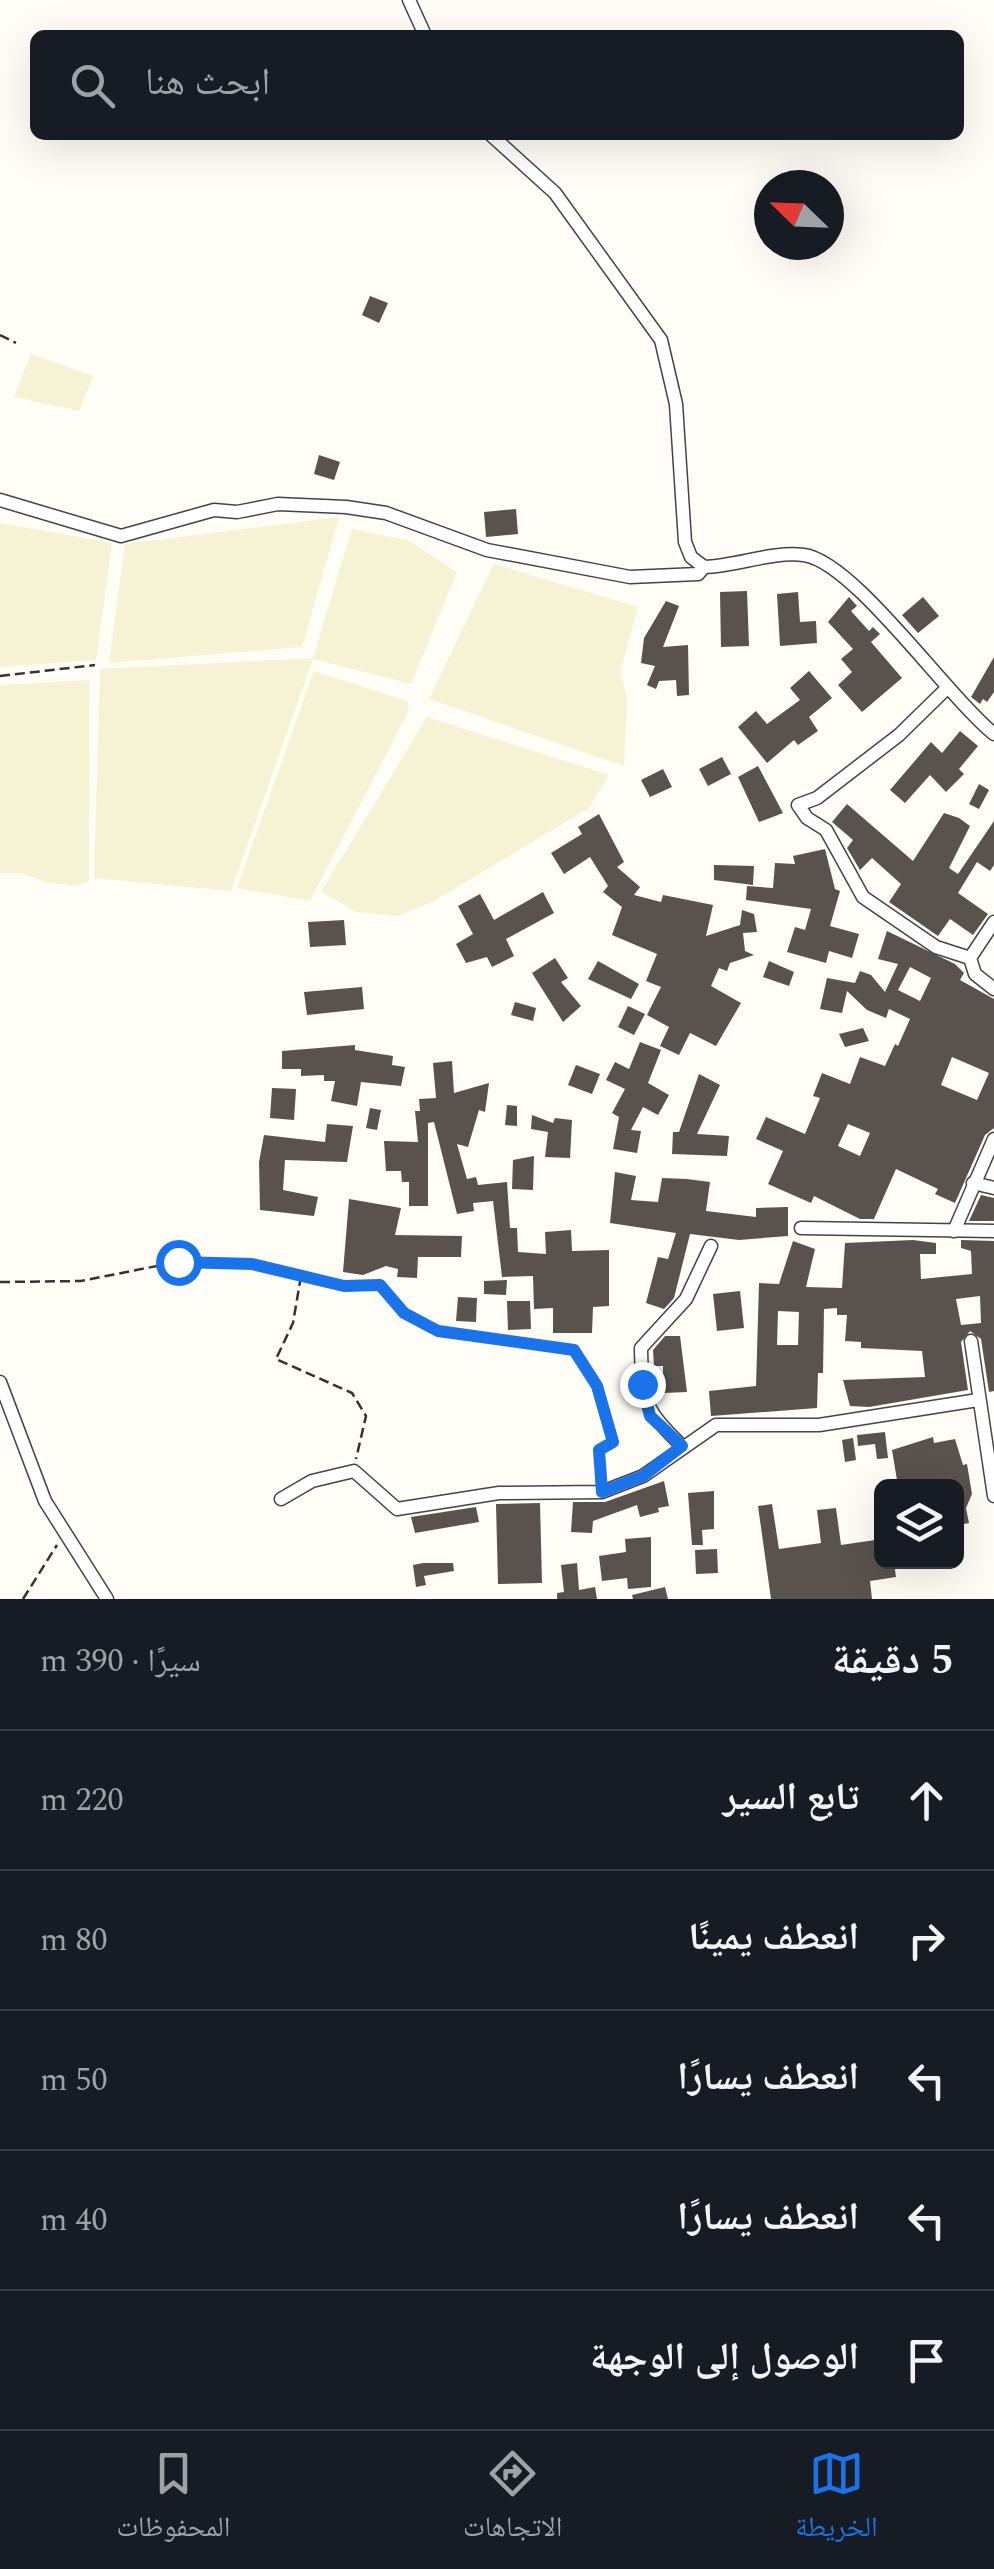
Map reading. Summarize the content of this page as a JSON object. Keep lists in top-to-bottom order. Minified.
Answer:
{"north":"top left","page":{"search":"ابحث هنا","heading":["5 دقيقة","سيرًا · 390 m"],"list":[["تابع السير","220 m"],["انعطف يمينًا","80 m"],["انعطف يسارًا","50 m"],["انعطف يسارًا","40 m"],"الوصول إلى الوجهة"],"nav":["الخريطة","الاتجاهات","المحفوظات"]}}
